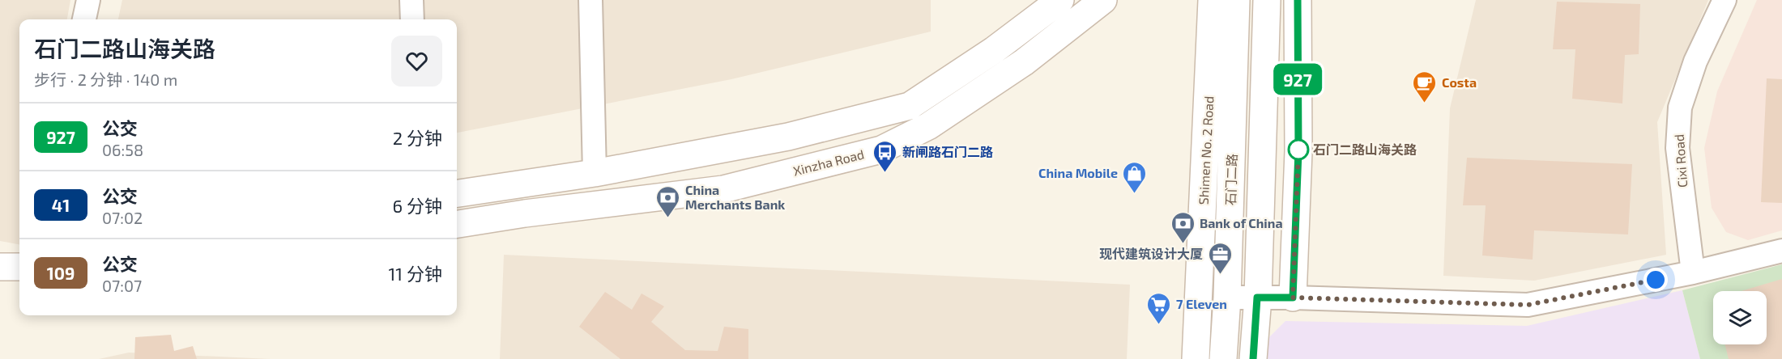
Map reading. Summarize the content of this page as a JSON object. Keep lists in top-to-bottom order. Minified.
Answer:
{"streets":{"main road":["Shimen No. 2 Road","Xinzha Road","石门二路"],"street":["Cixi Road"]},"places":{"cafe":["Costa"],"other":["石门二路山海关路"],"bus stop":["新闸路石门二路"],"shop":["China Mobile"],"bank":["China Merchants Bank","Bank of China"],"office":["现代建筑设计大厦"],"supermarket":["7 Eleven"]},"lines":["bus line 927"],"page":{"on_map":"927","heading":["石门二路山海关路","步行 · 2 分钟 · 140 m"],"list":[{"mark":"927","name":"公交","note":"06:58","value":"2 分钟"},{"mark":"41","name":"公交","note":"07:02","value":"6 分钟"},{"mark":"109","name":"公交","note":"07:07","value":"11 分钟"}]}}
